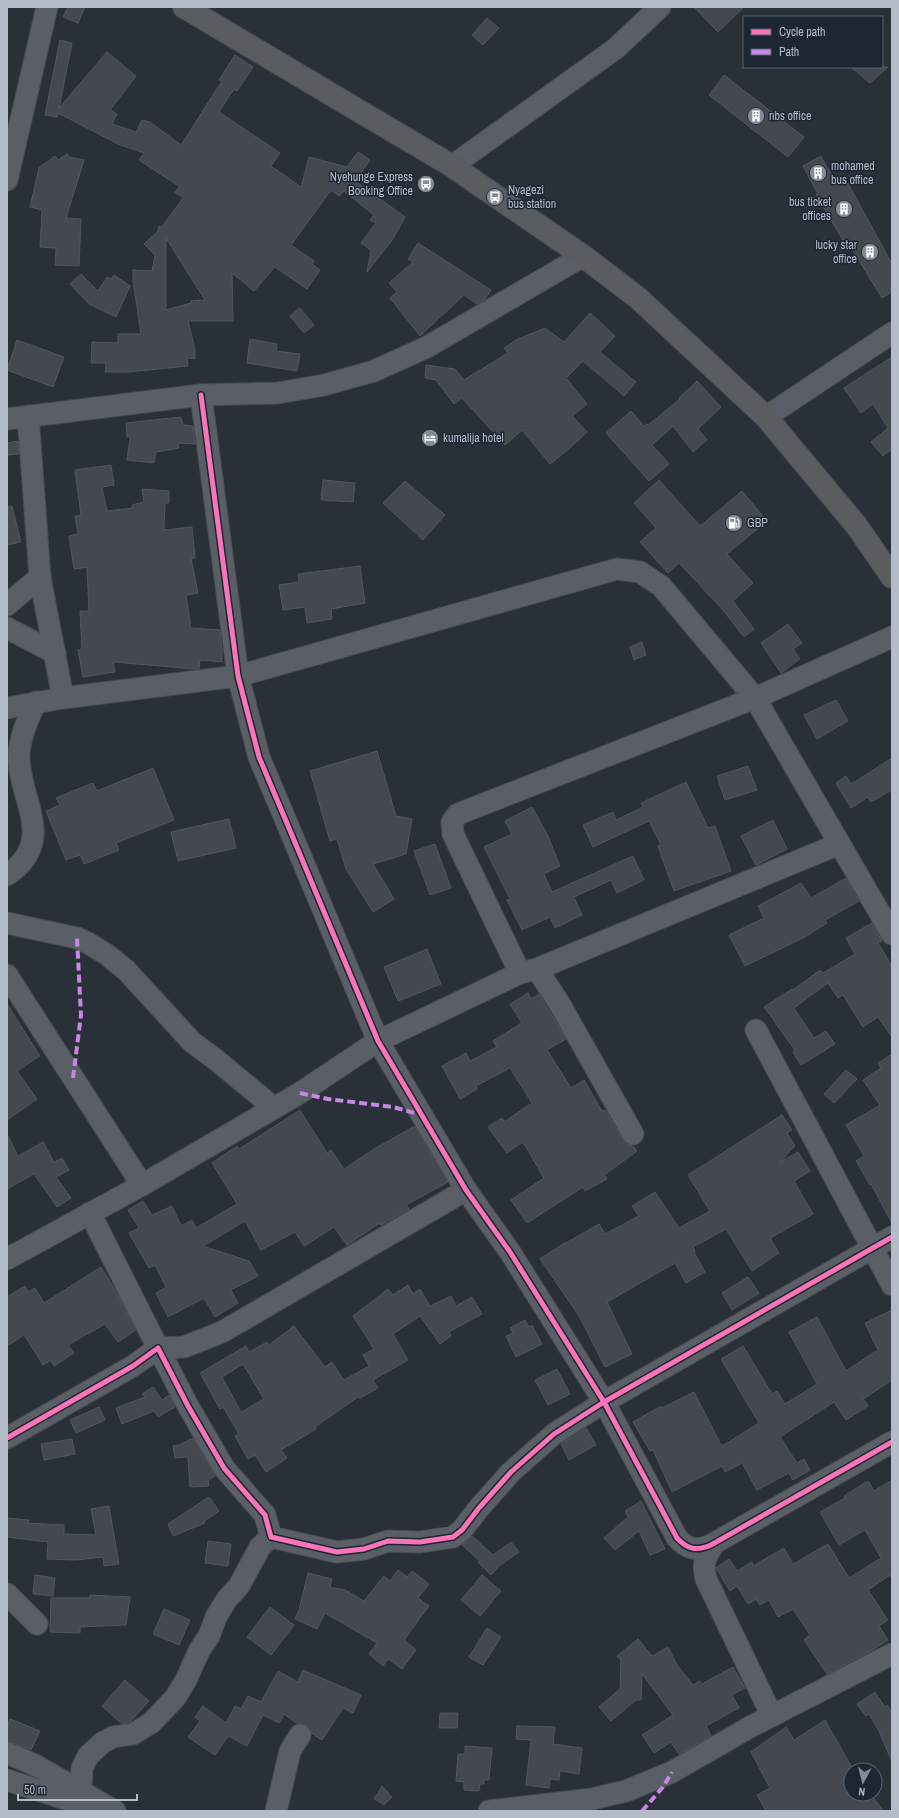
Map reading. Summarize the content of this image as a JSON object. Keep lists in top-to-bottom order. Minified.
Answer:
{"places":{"building":["nbs office","mohamed bus office","bus ticket offices","lucky star office"],"bus stop":["Nyehunge Express Booking Office","Nyagezi bus station"],"hotel":["kumalija hotel"],"fuel station":["GBP"]},"legend":["Cycle path","Path"],"scale_bar":"50 m","north":"bottom"}
